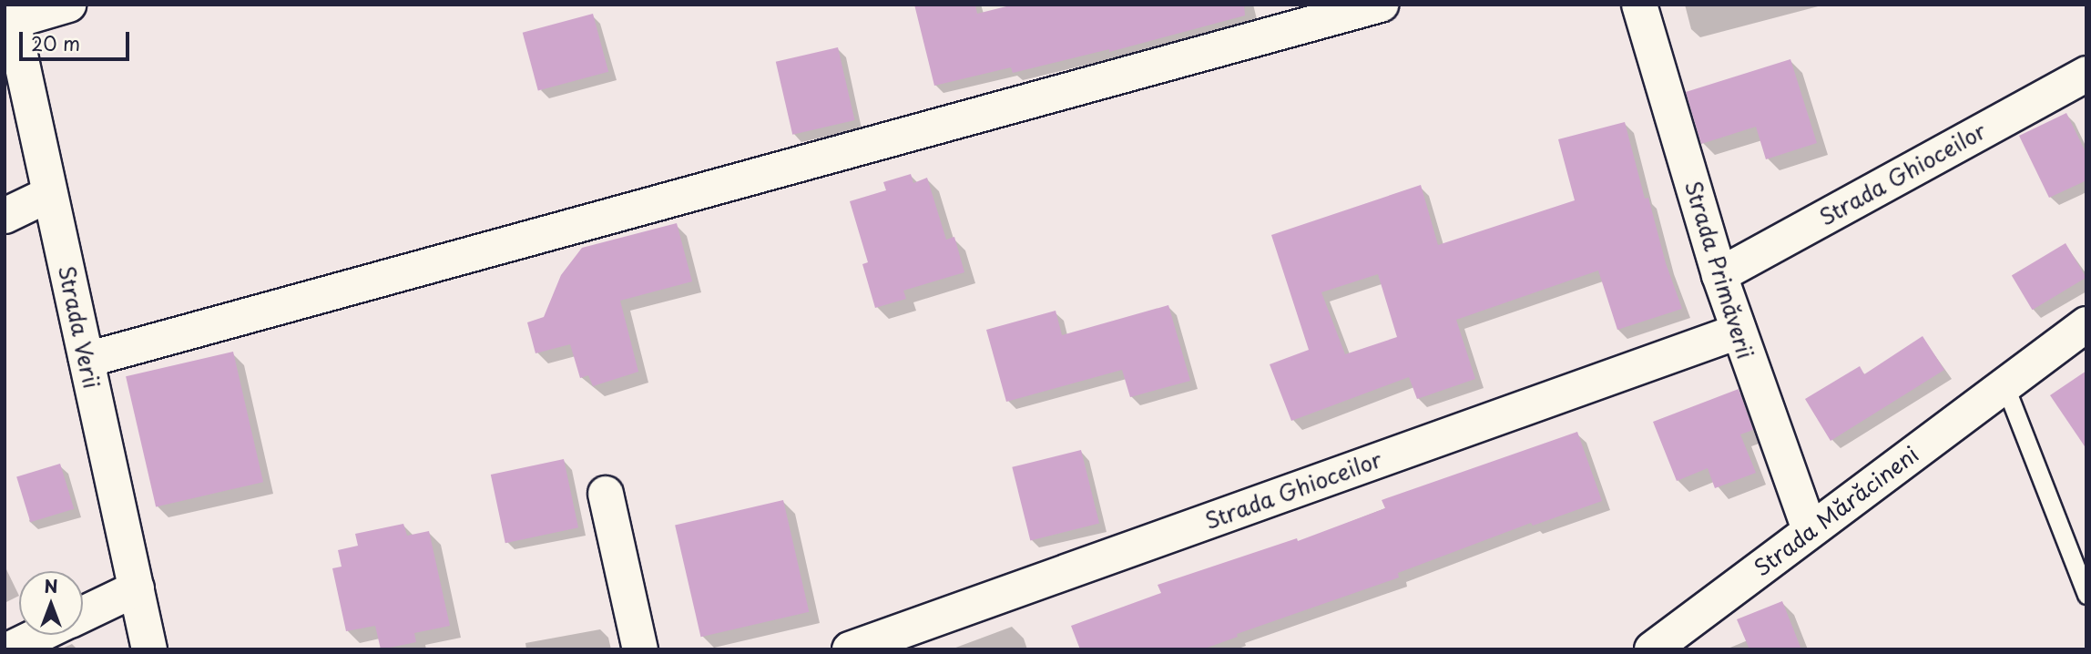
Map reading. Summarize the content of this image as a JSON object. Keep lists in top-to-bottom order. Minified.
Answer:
{"streets":{"street":["Strada Ghioceilor","Strada Primăverii","Strada Verii","Strada Mărăcineni"]},"crossings":[["Strada Ghioceilor","Strada Primăverii"],["Strada Primăverii","Strada Mărăcineni"]],"scale_bar":"20 m","north":"top"}
